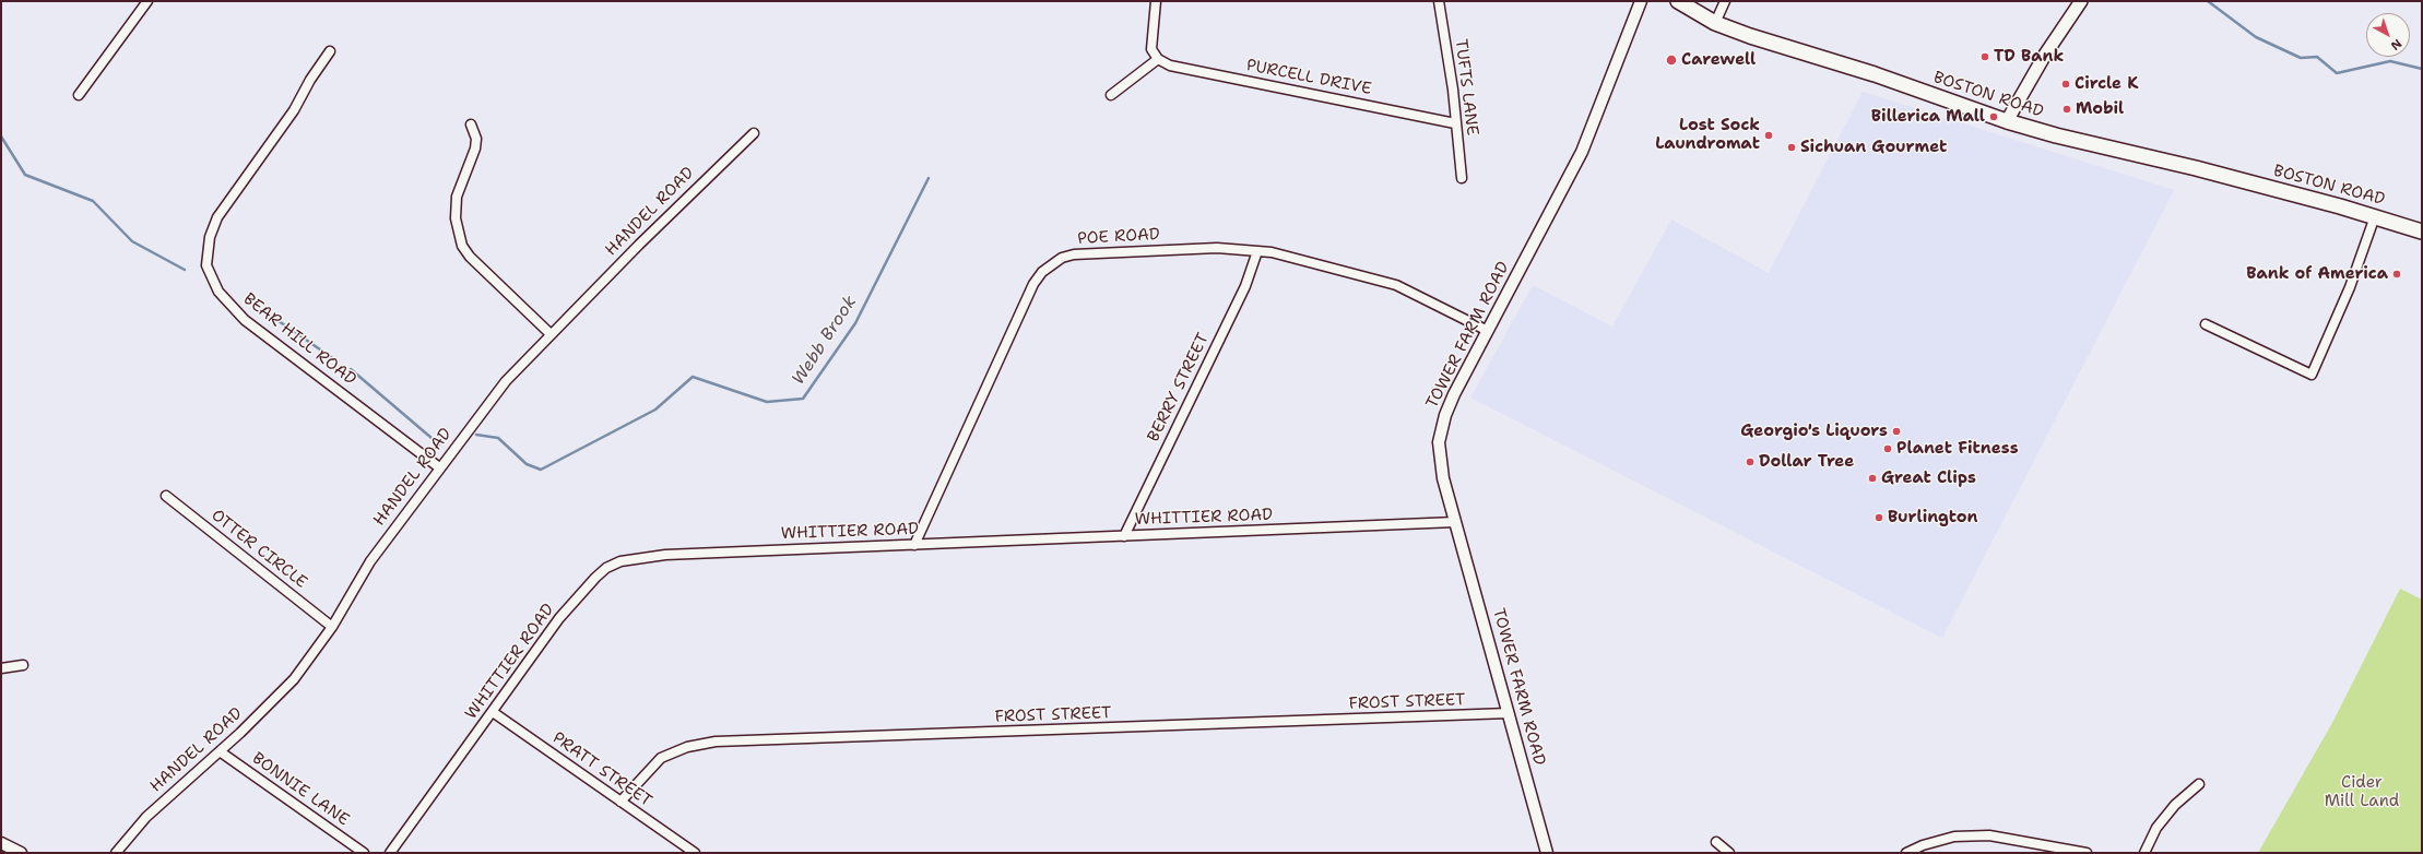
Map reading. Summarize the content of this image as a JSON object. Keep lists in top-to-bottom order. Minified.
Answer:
{"streets":{"main road":["BOSTON ROAD"],"street":["PURCELL DRIVE","TUFTS LANE","HANDEL ROAD","POE ROAD","TOWER FARM ROAD","BEAR HILL ROAD","BERRY STREET","WHITTIER ROAD","OTTER CIRCLE","FROST STREET","PRATT STREET","BONNIE LANE"]},"crossings":[["PURCELL DRIVE","TUFTS LANE"],["HANDEL ROAD","BEAR HILL ROAD"],["HANDEL ROAD","OTTER CIRCLE"],["HANDEL ROAD","BONNIE LANE"],["POE ROAD","TOWER FARM ROAD"],["POE ROAD","BERRY STREET"],["POE ROAD","WHITTIER ROAD"],["TOWER FARM ROAD","WHITTIER ROAD"],["TOWER FARM ROAD","FROST STREET"],["BERRY STREET","WHITTIER ROAD"],["WHITTIER ROAD","PRATT STREET"],["FROST STREET","PRATT STREET"]],"water":["Webb Brook"],"parks":["Cider Mill Land"],"places":["TD Bank","Carewell","Circle K","Mobil","Billerica Mall","Lost Sock Laundromat","Sichuan Gourmet","Bank of America","Georgio's Liquors","Planet Fitness","Dollar Tree","Great Clips","Burlington"],"north":"bottom right"}
